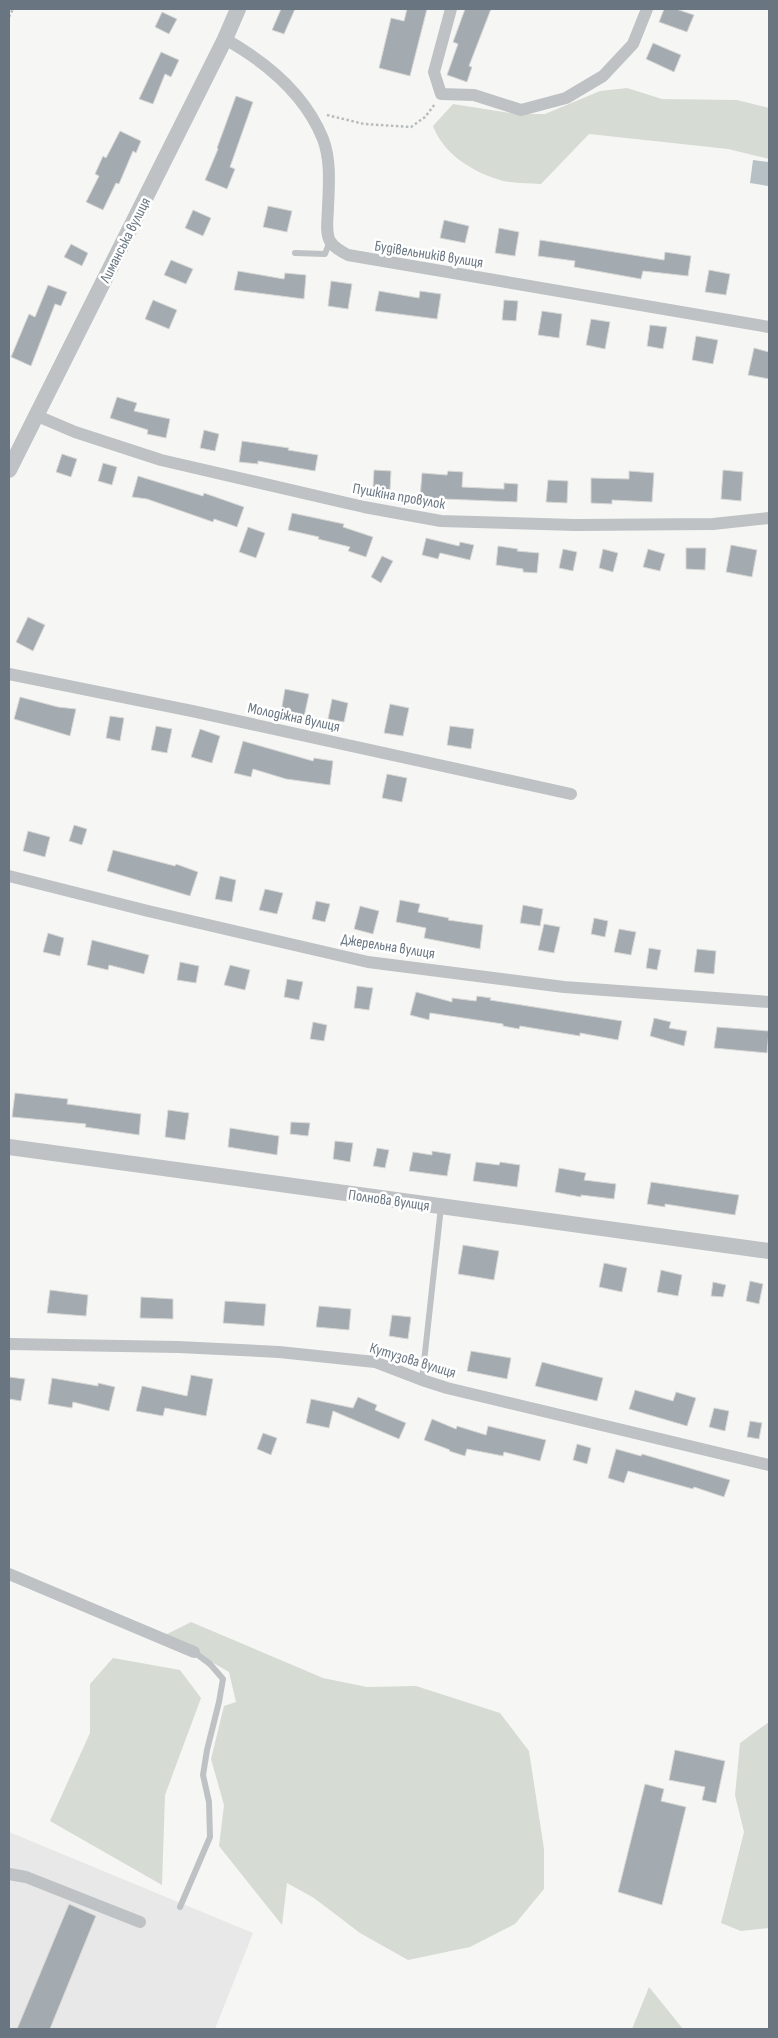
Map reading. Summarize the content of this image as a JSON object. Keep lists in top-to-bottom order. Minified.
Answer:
{"streets":{"street":["Лиманська вулиця","Будівельників вулиця","Пушкіна провулок","Молодіжна вулиця","Джерельна вулиця","Полнова вулиця","Кутузова вулиця"]},"crossings":[["Лиманська вулиця","Пушкіна провулок"]]}
